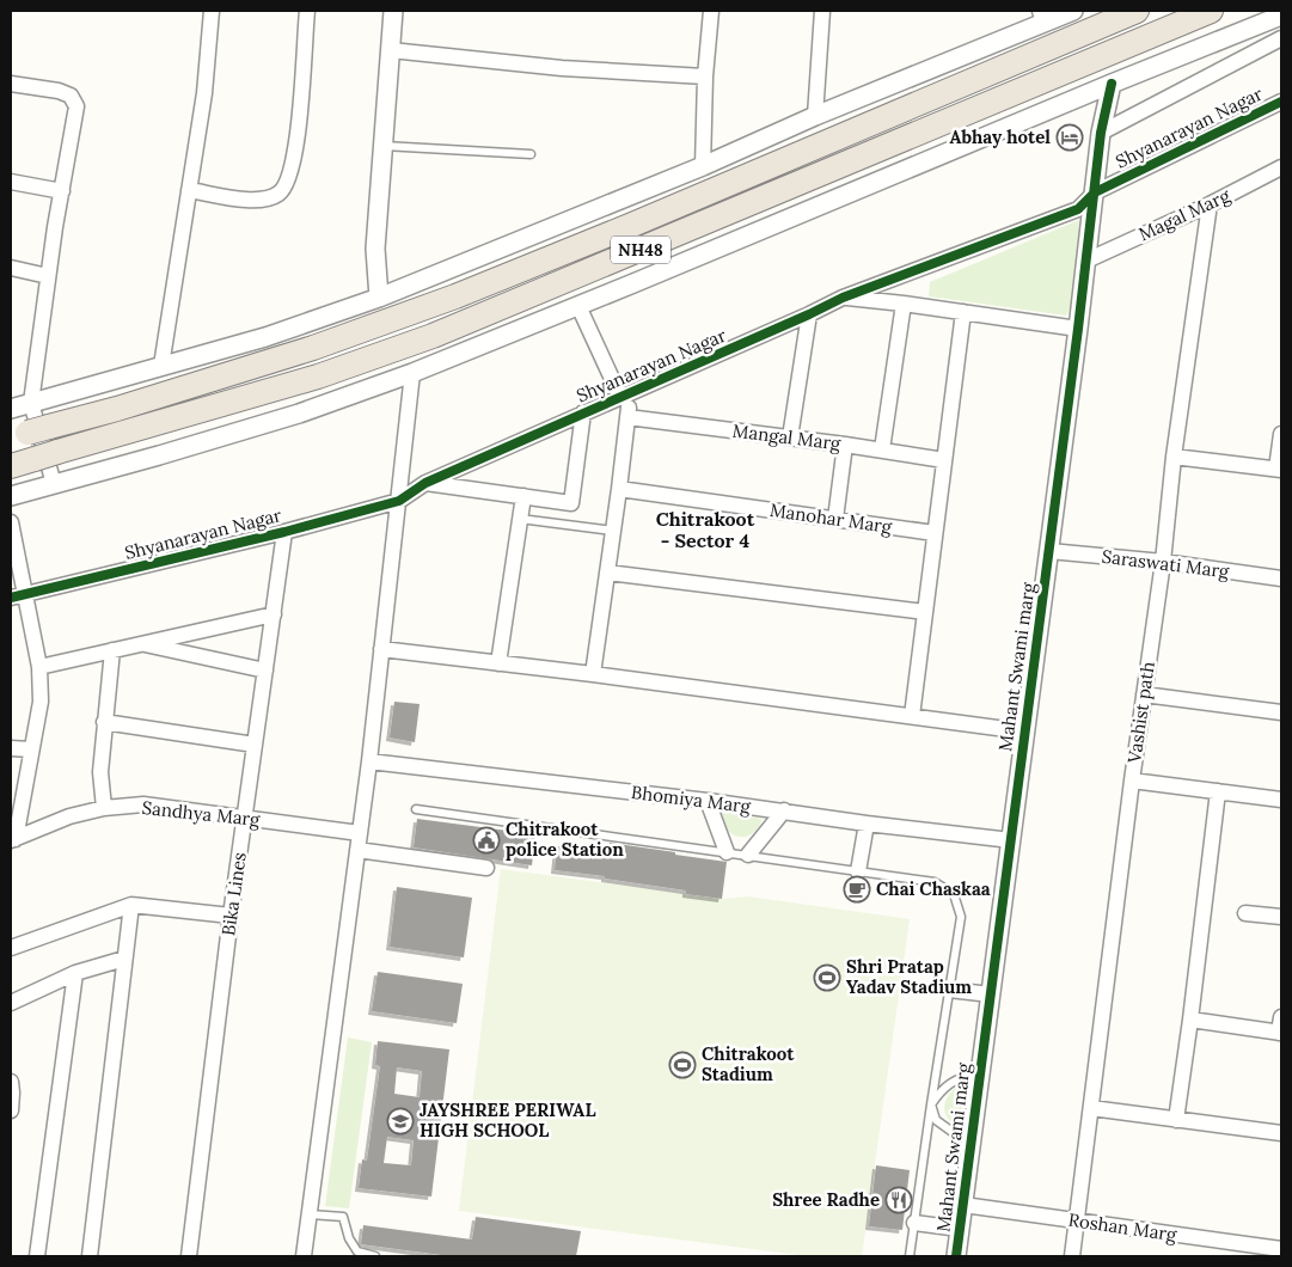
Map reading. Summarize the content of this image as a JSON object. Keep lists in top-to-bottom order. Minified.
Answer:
{"streets":{"highway":["NH48"],"street":["Shyanarayan Nagar","Magal Marg","Mangal Marg","Manohar Marg","Saraswati Marg","Mahant Swami marg","Vashist path","Bhomiya Marg","Sandhya Marg","Bika Lines","Roshan Marg"]},"crossings":[["Shyanarayan Nagar","Mahant Swami marg"],["Shyanarayan Nagar","Bika Lines"],["Magal Marg","Mahant Swami marg"],["Magal Marg","Vashist path"],["Saraswati Marg","Mahant Swami marg"],["Saraswati Marg","Vashist path"],["Mahant Swami marg","Bhomiya Marg"],["Mahant Swami marg","Roshan Marg"],["Vashist path","Roshan Marg"],["Sandhya Marg","Bika Lines"]],"districts":["Chitrakoot - Sector 4"],"places":{"hotel":["Abhay hotel"],"public building":["Chitrakoot police Station"],"cafe":["Chai Chaskaa"],"sports":["Shri Pratap Yadav Stadium","Chitrakoot Stadium"],"school or university":["JAYSHREE PERIWAL HIGH SCHOOL"],"restaurant":["Shree Radhe"]}}
